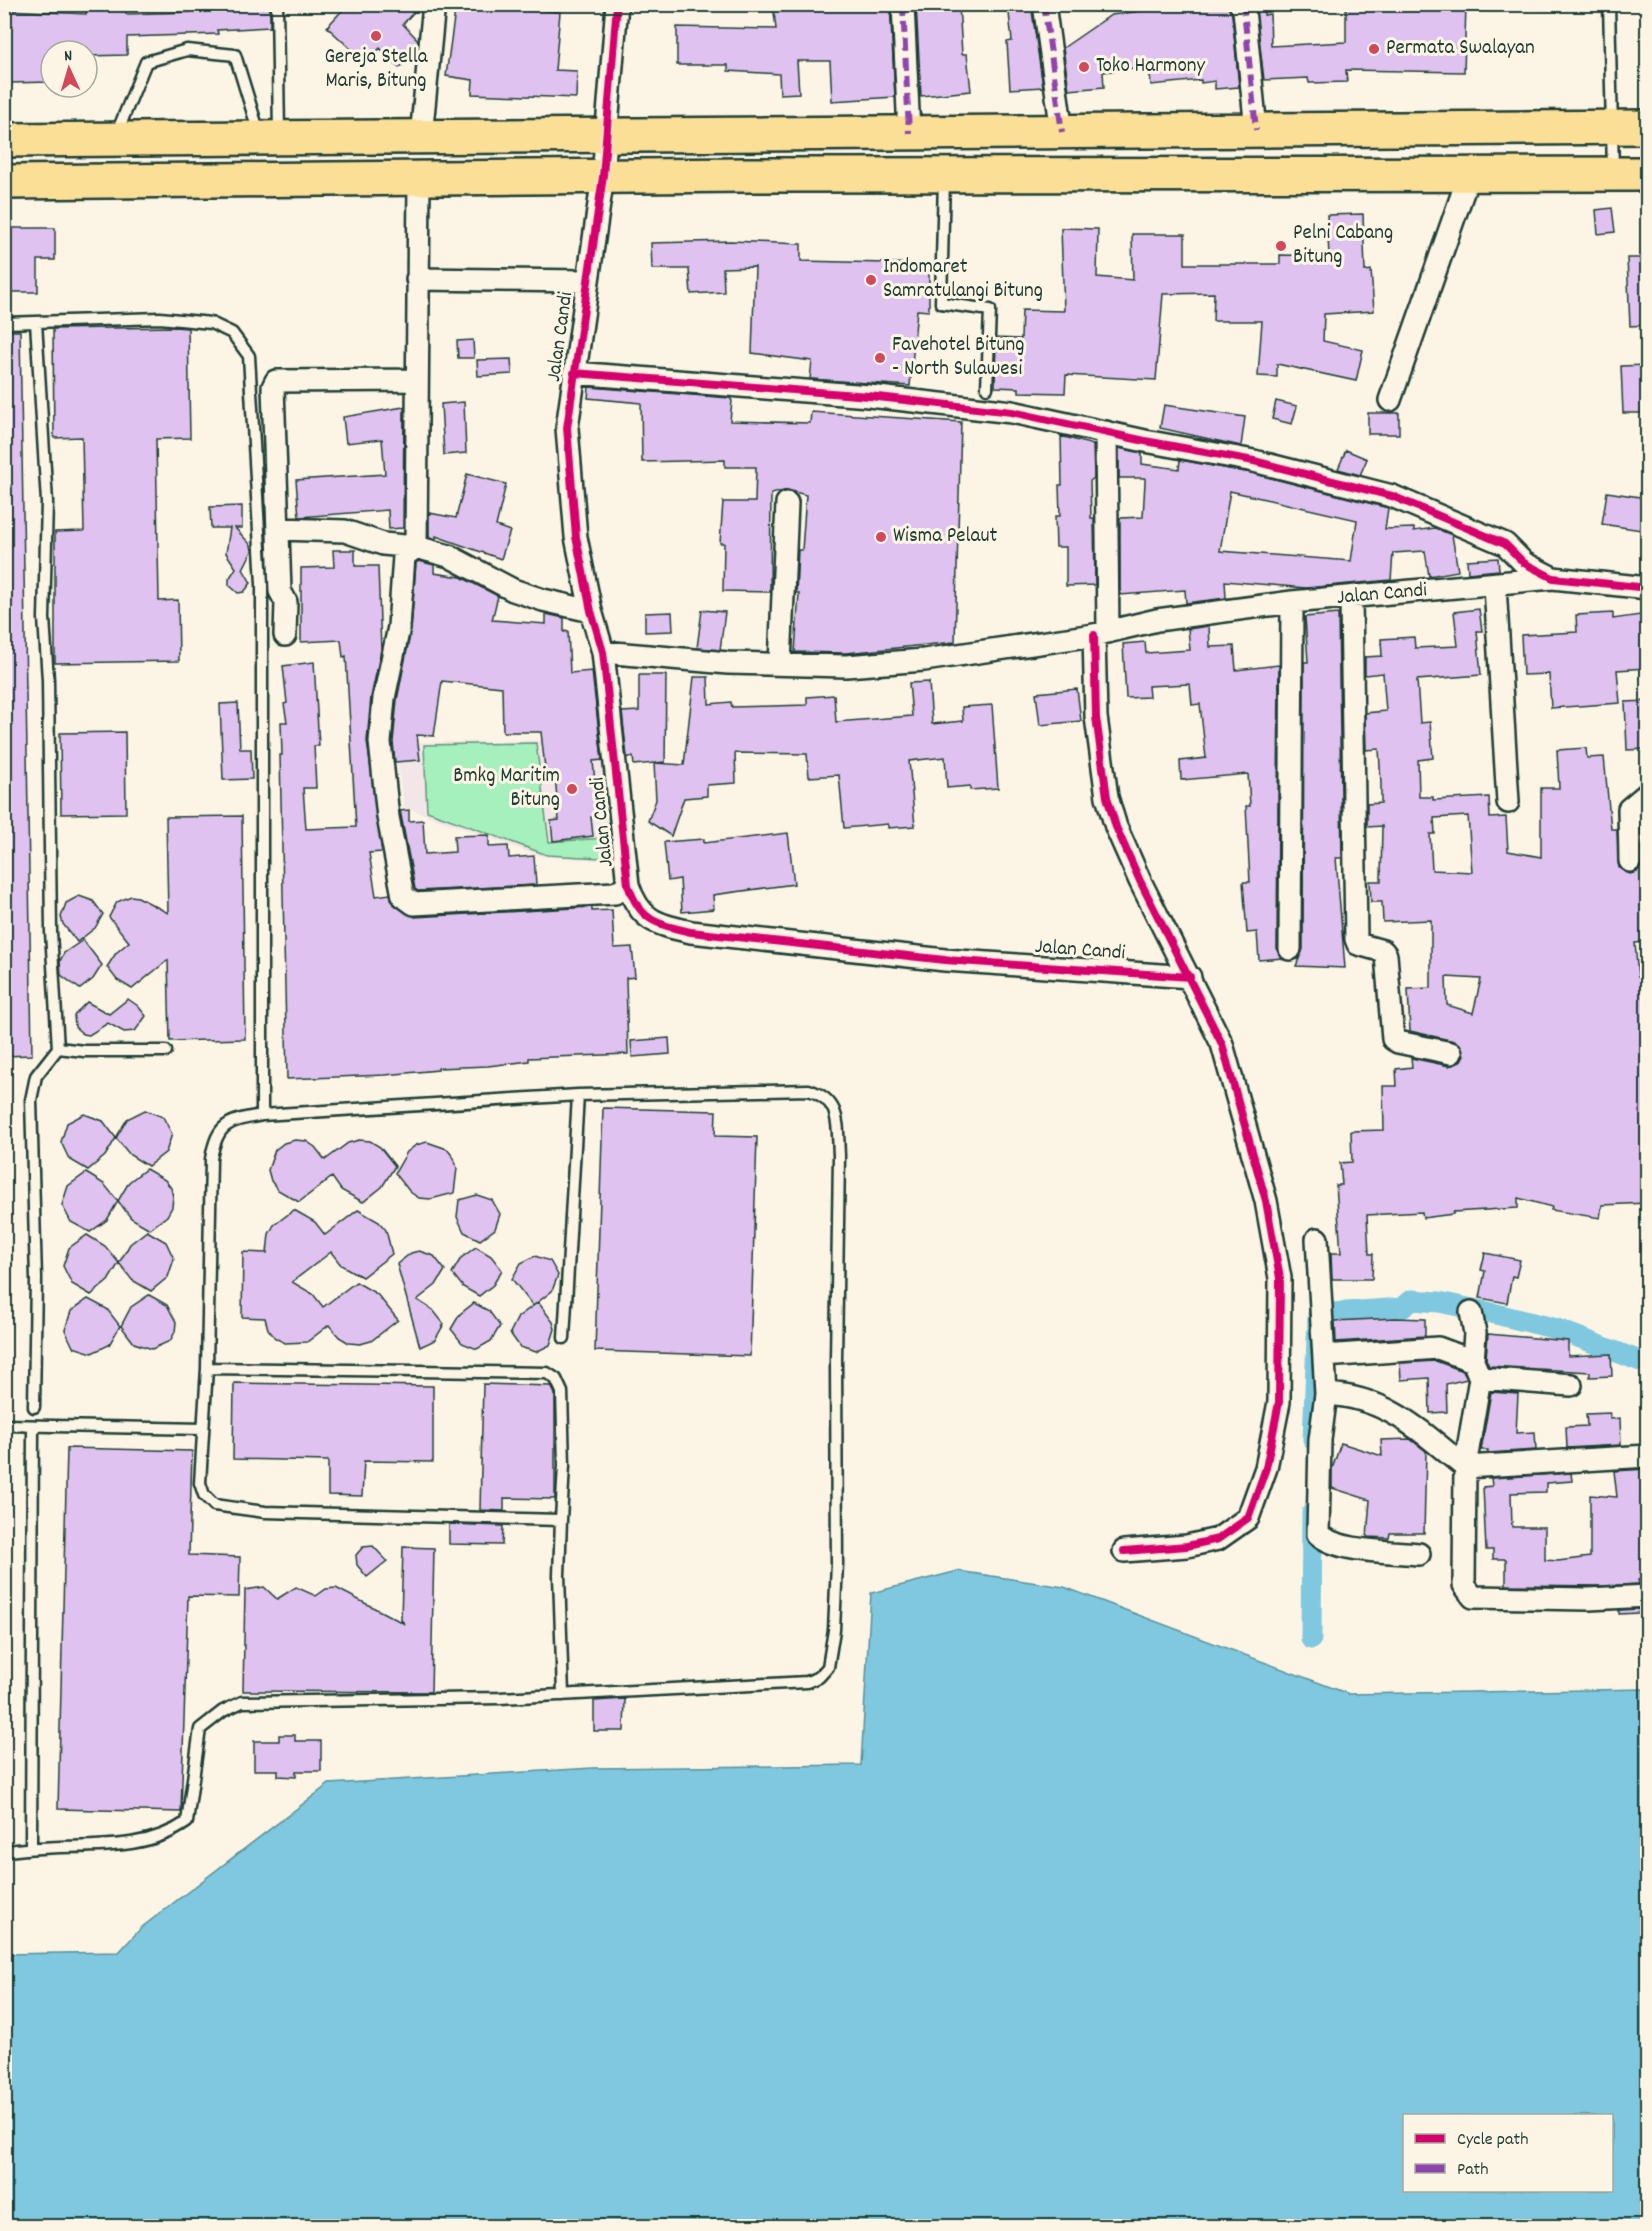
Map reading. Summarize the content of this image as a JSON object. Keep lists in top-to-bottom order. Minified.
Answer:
{"streets":{"street":["Jalan Candi"]},"places":["Gereja Stella Maris, Bitung","Permata Swalayan","Toko Harmony","Pelni Cabang Bitung","Indomaret Samratulangi Bitung","Favehotel Bitung - North Sulawesi","Wisma Pelaut","Bmkg Maritim Bitung"],"legend":["Cycle path","Path"],"north":"top"}
